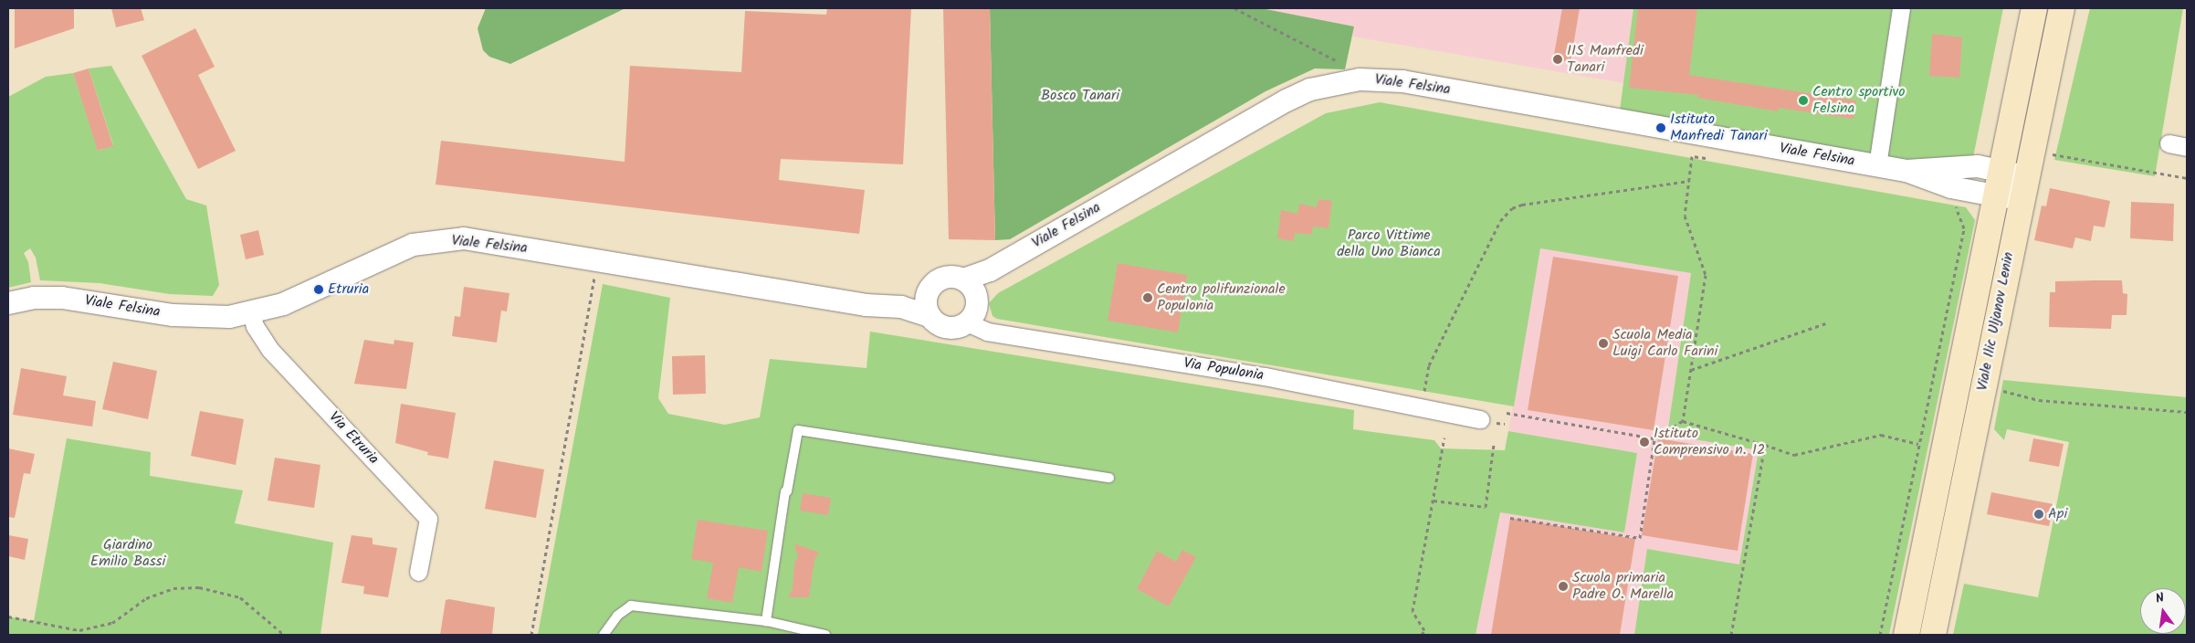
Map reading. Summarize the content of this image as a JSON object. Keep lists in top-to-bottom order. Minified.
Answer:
{"streets":{"main road":["Viale Ilic Uljanov Lenin"],"street":["Viale Felsina","Via Populonia","Via Etruria"]},"crossings":[["Viale Felsina","Viale Ilic Uljanov Lenin"],["Viale Felsina","Via Populonia"],["Viale Felsina","Via Etruria"]],"parks":["Bosco Tanari","Parco Vittime della Uno Bianca","Giardino Emilio Bassi"],"places":["IIS Manfredi Tanari","Centro sportivo Felsina","Istituto Manfredi Tanari","Etruria","Centro polifunzionale Populonia","Scuola Media Luigi Carlo Farini","Istituto Comprensivo n. 12","Api","Scuola primaria Padre O. Marella"],"north":"top"}
